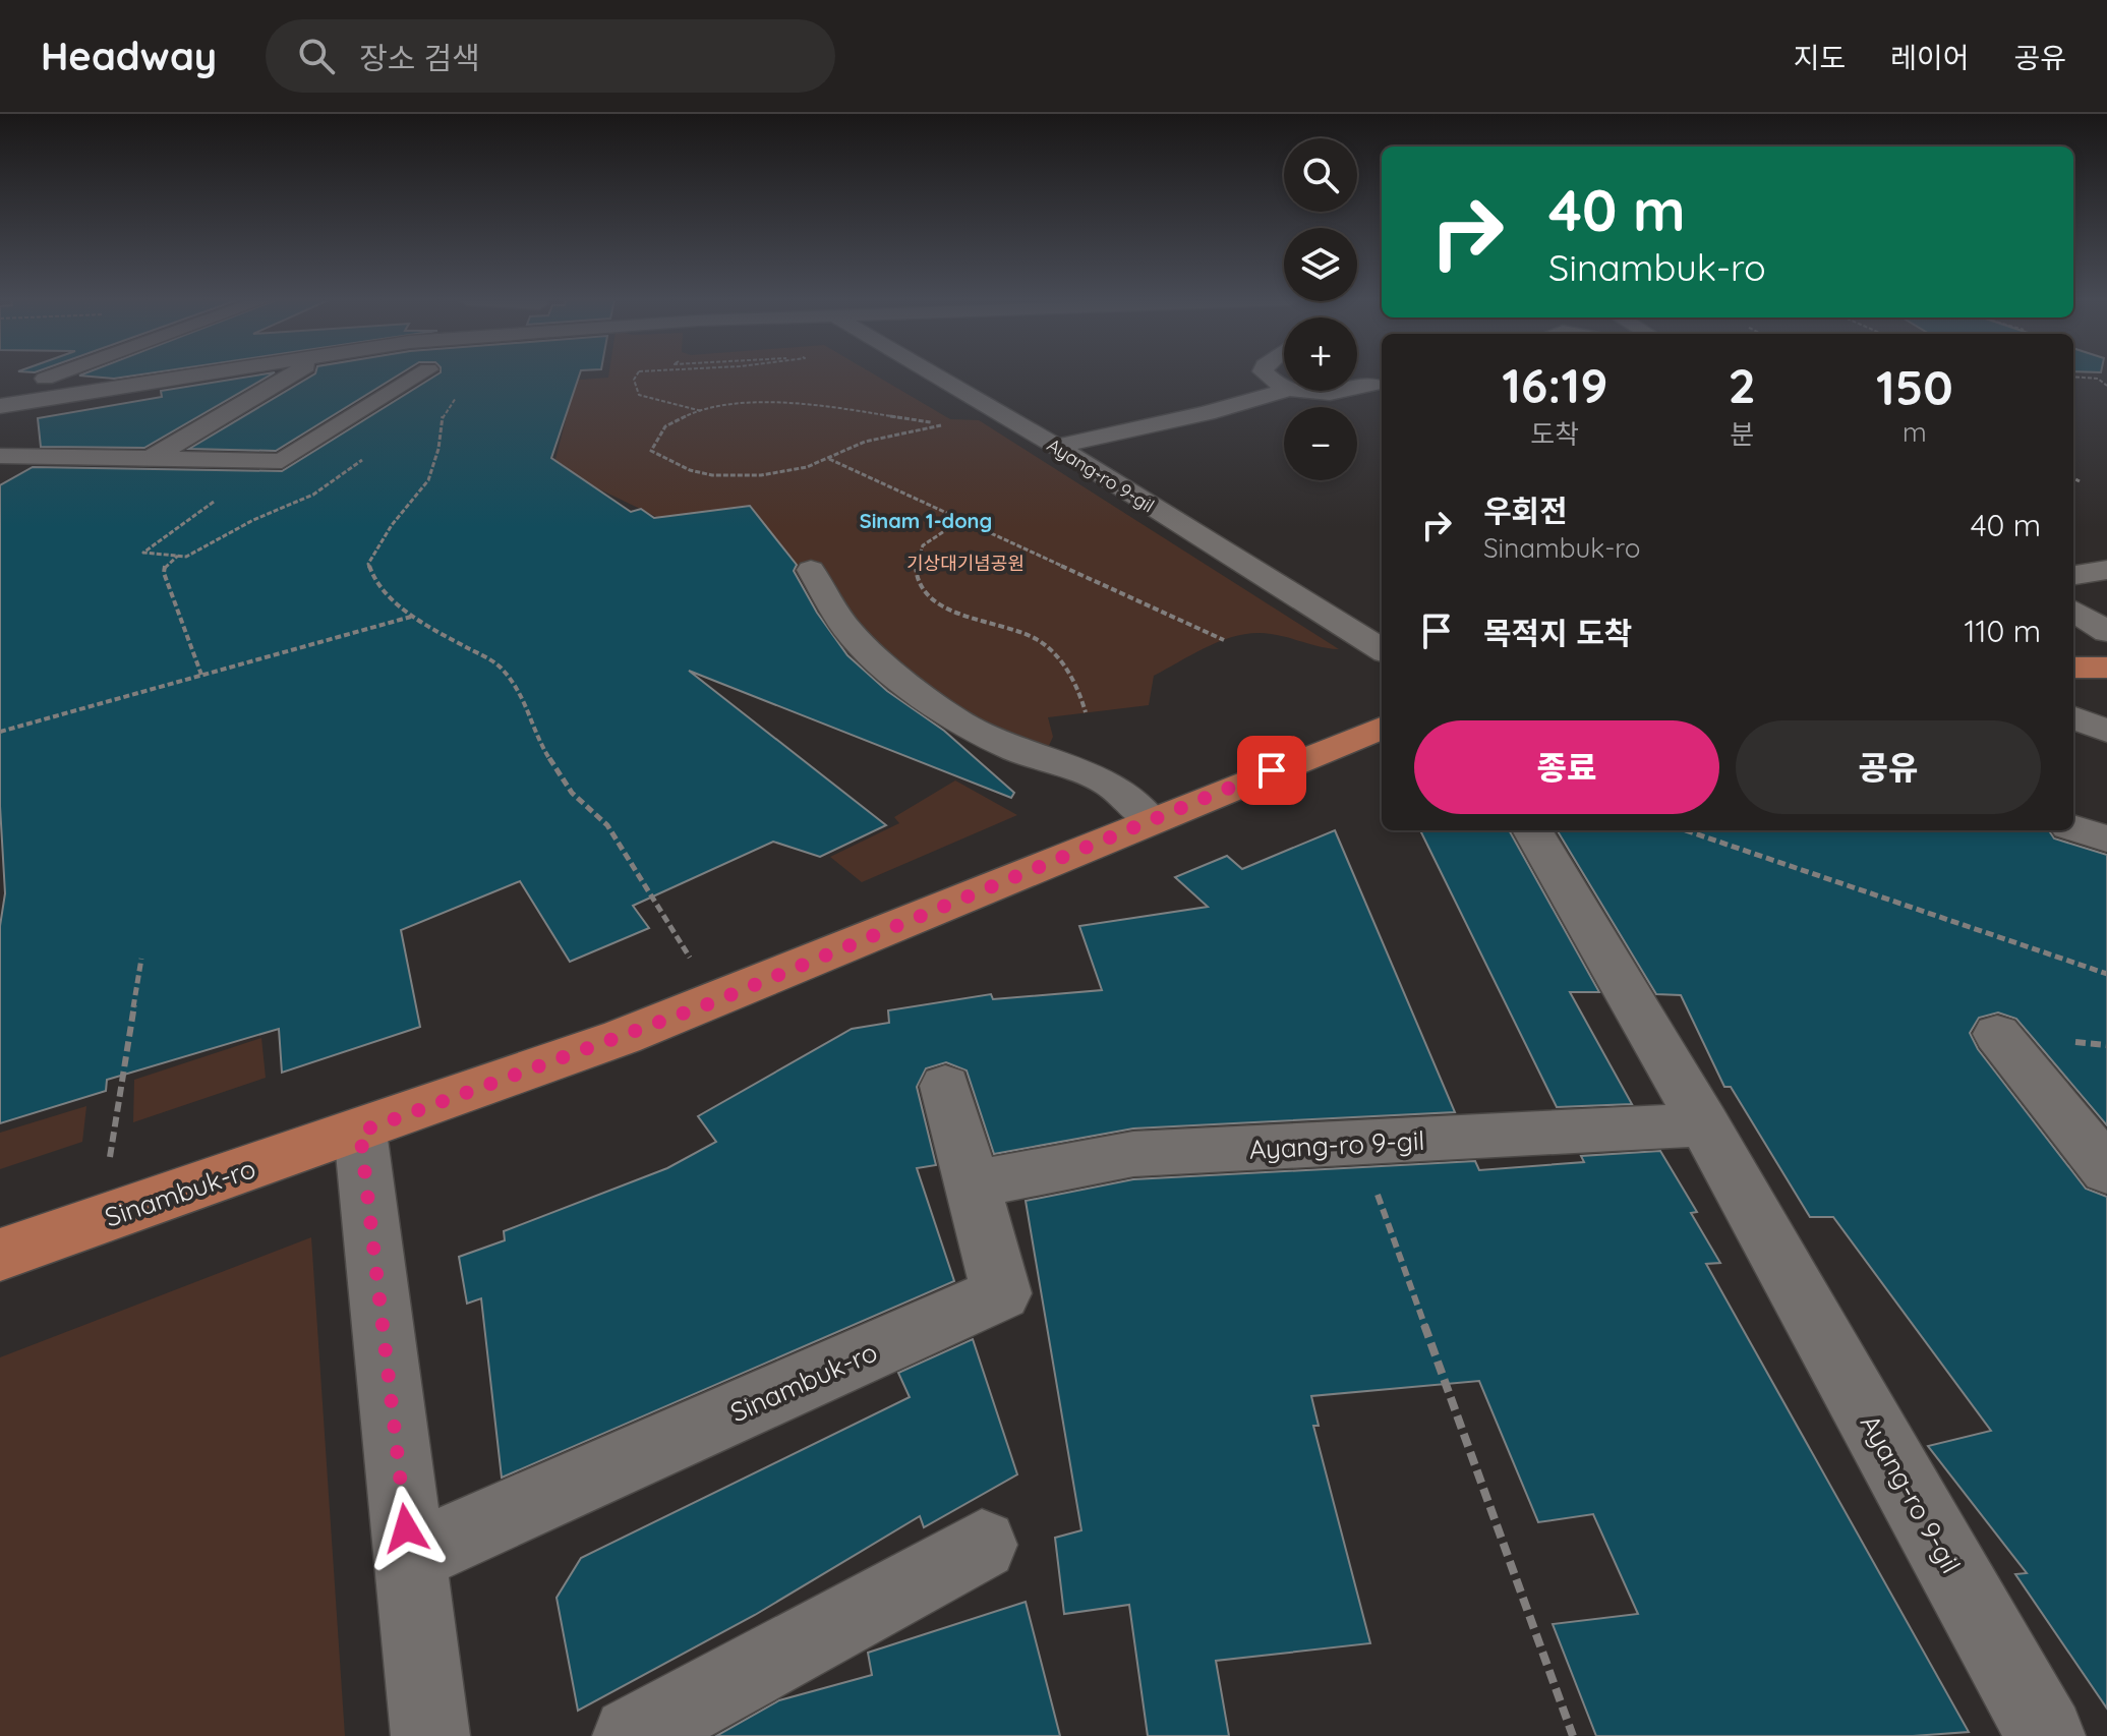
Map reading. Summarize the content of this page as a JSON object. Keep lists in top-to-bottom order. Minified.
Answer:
{"streets":{"main road":["Sinambuk-ro"],"street":["Ayang-ro 9-gil"]},"crossings":[["Ayang-ro 9-gil","Sinambuk-ro"]],"districts":["Sinam 1-dong"],"parks":["기상대기념공원"],"page":{"header":"Headway","search":"장소 검색","nav":["지도","레이어","공유"],"map_buttons":["+","−"],"turn":["40 m","Sinambuk-ro"],"eta":["16:19","도착","2","분","150","m"],"list":[{"name":"우회전","note":"Sinambuk-ro","value":"40 m"},{"name":"목적지 도착","value":"110 m"}],"buttons":["종료","공유"]}}
